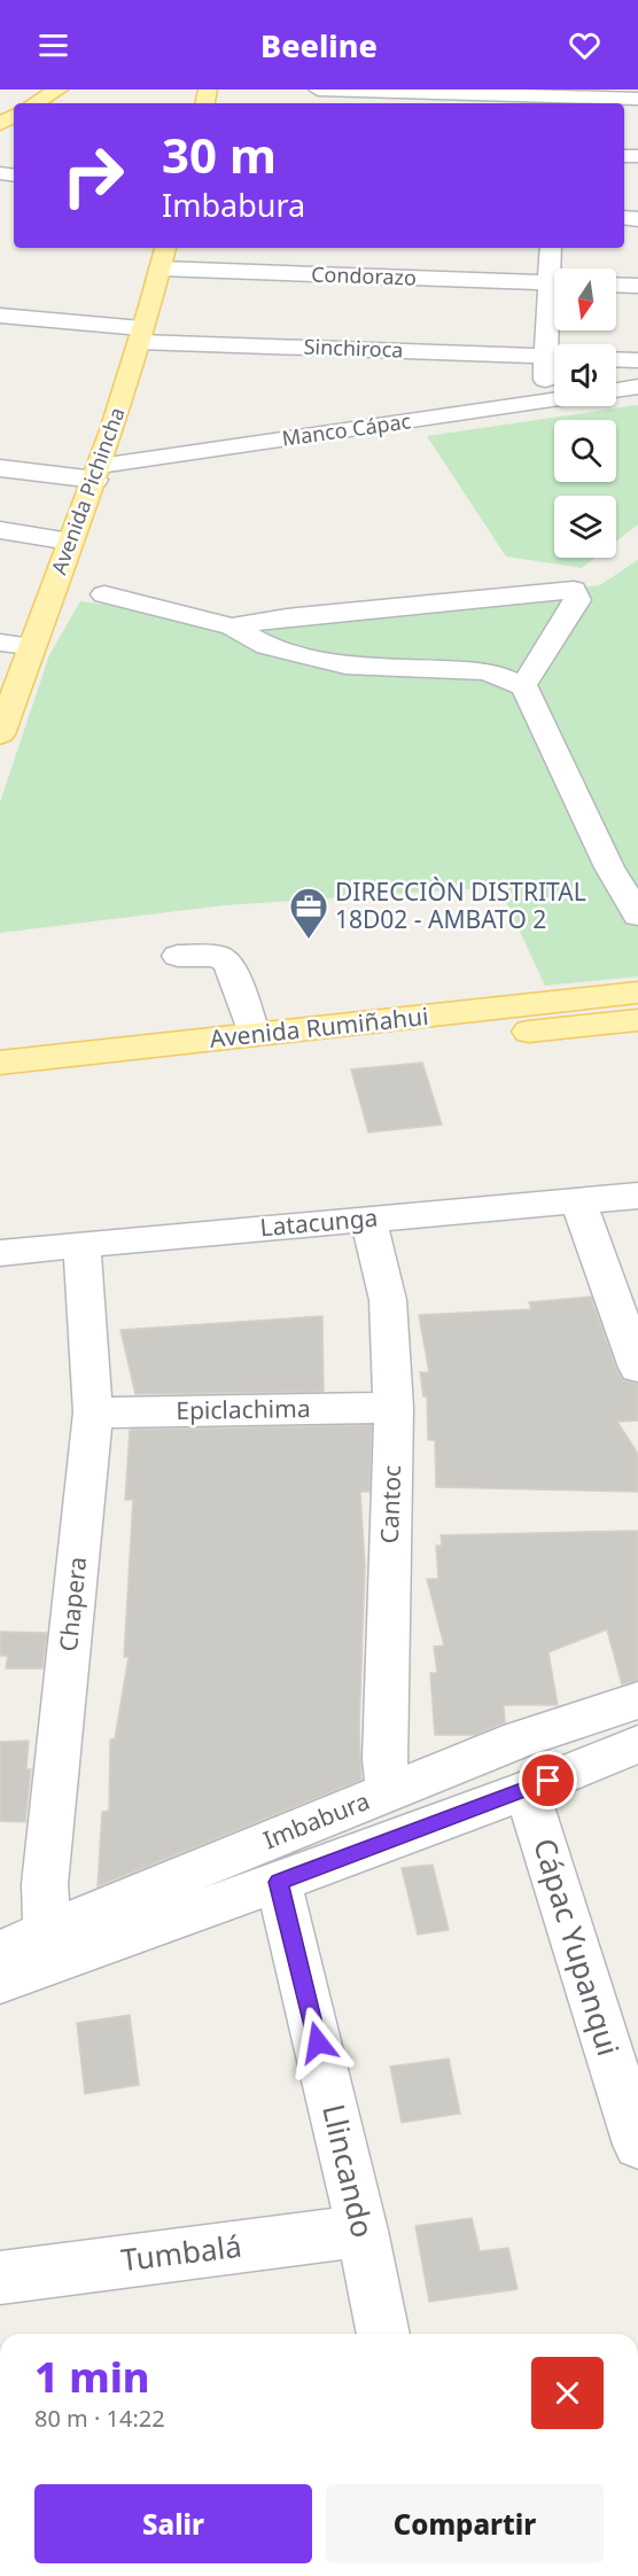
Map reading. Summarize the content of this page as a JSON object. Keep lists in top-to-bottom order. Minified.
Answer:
{"streets":{"main road":["Avenida Pichincha","Avenida Rumiñahui"],"street":["Condorazo","Sinchiroca","Manco Cápac","Latacunga","Epiclachima","Cantoc","Chapera","Imbabura","Cápac Yupanqui","Llincando","Tumbalá"]},"crossings":[["Condorazo","Avenida Pichincha"],["Sinchiroca","Avenida Pichincha"],["Manco Cápac","Avenida Pichincha"],["Latacunga","Cantoc"],["Latacunga","Chapera"],["Epiclachima","Cantoc"],["Epiclachima","Chapera"],["Cantoc","Imbabura"],["Chapera","Imbabura"],["Imbabura","Cápac Yupanqui"],["Imbabura","Llincando"],["Llincando","Tumbalá"]],"places":{"office":["DIRECCIÒN DISTRITAL 18D02 - AMBATO 2"]},"north":"bottom","page":{"header":"Beeline","turn":["30 m","Imbabura"],"heading":["1 min","80 m · 14:22"],"buttons":["Salir","Compartir"]}}
